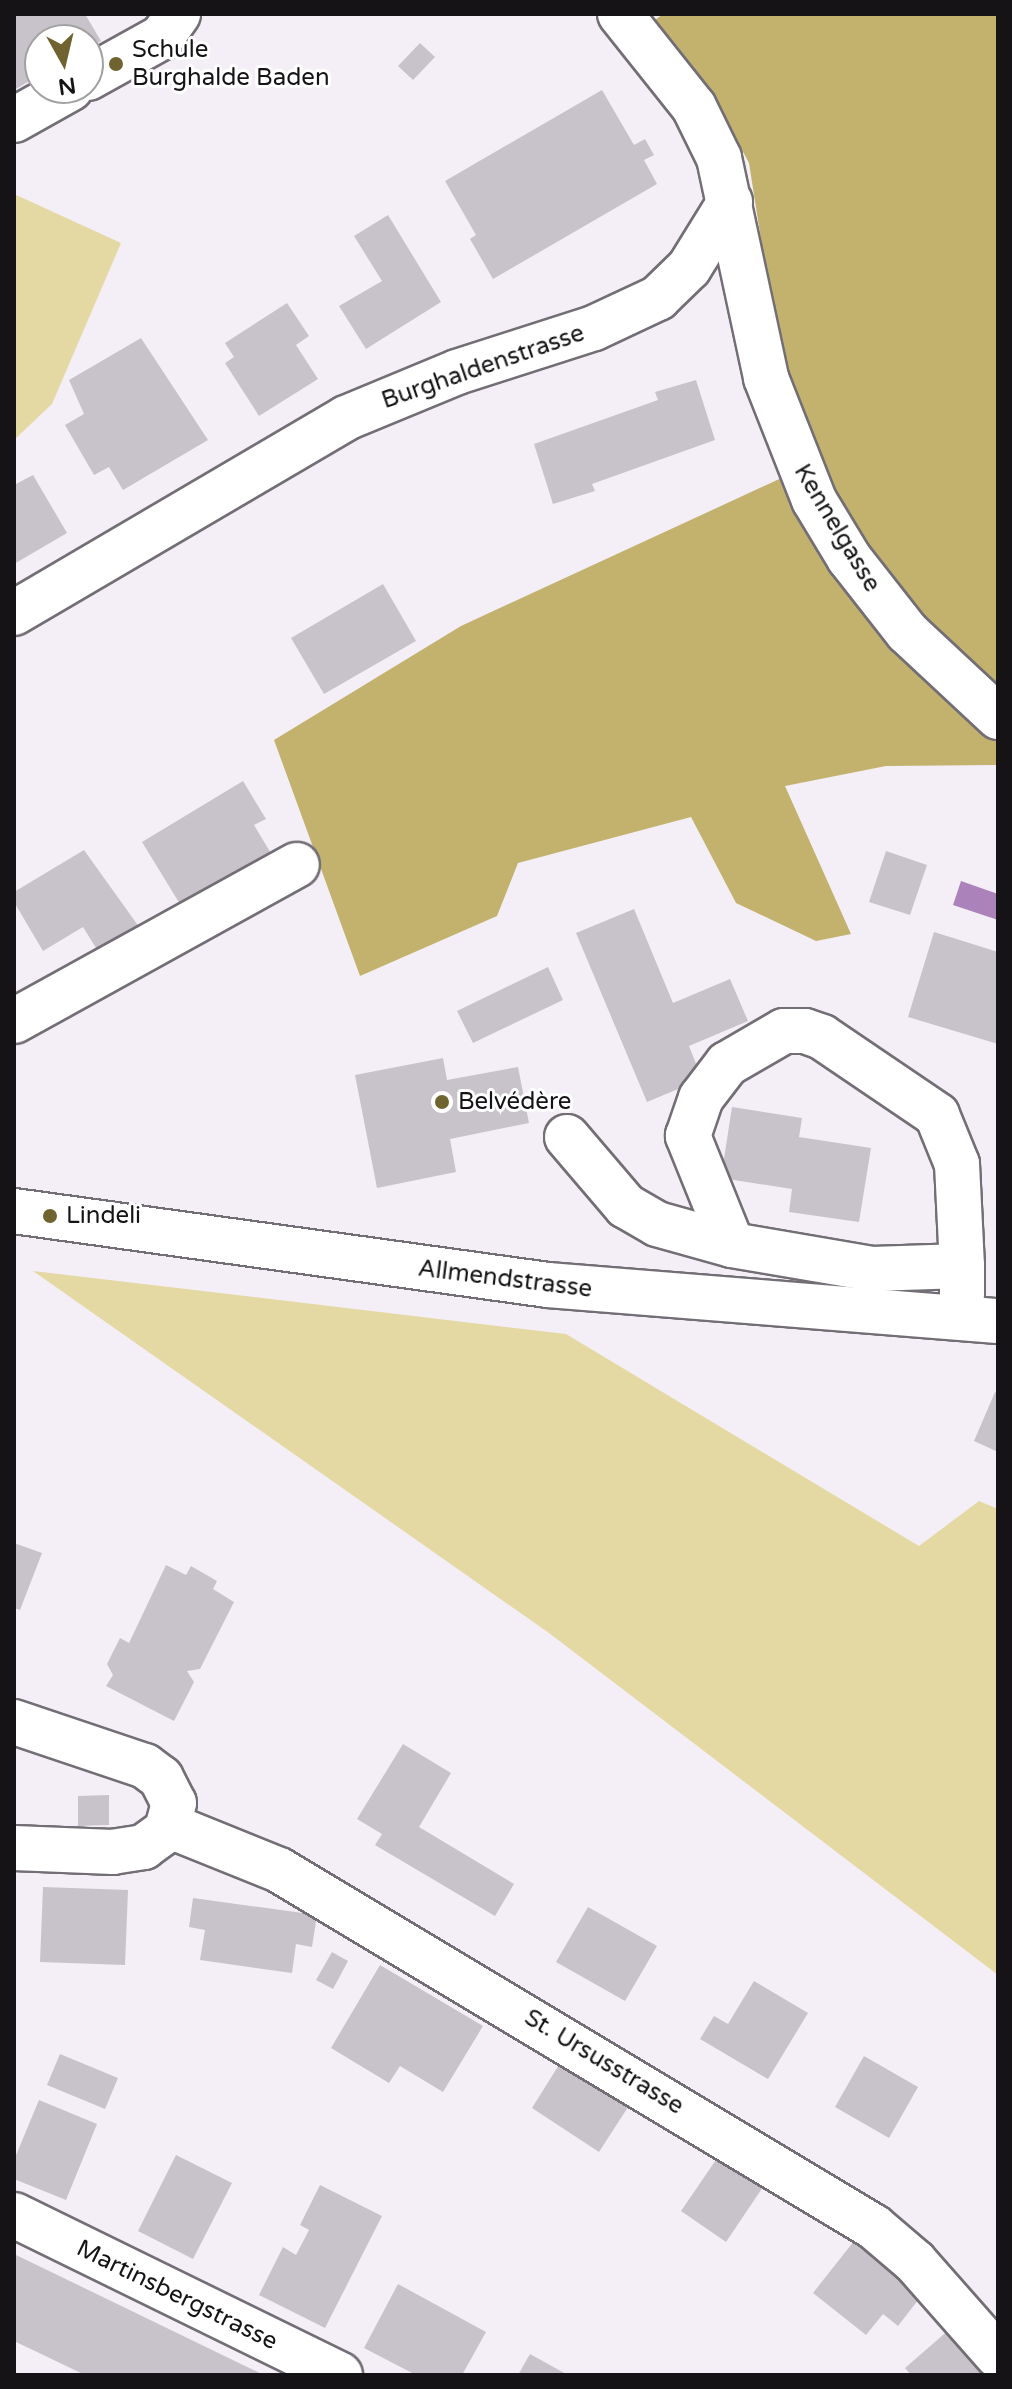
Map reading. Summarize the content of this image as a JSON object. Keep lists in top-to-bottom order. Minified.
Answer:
{"streets":{"street":["Burghaldenstrasse","Kennelgasse","Allmendstrasse","St. Ursusstrasse","Martinsbergstrasse"]},"crossings":[["Burghaldenstrasse","Kennelgasse"]],"places":["Schule Burghalde Baden","Belvédère","Lindeli"],"north":"bottom"}
